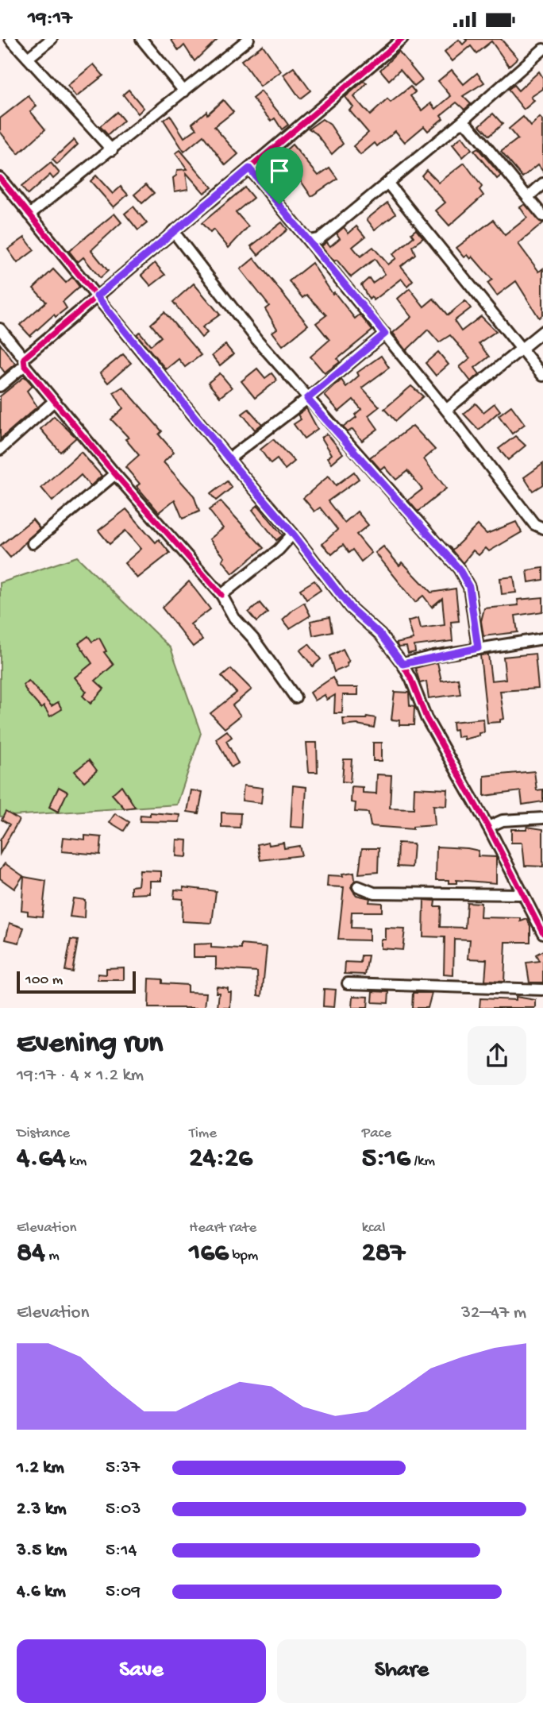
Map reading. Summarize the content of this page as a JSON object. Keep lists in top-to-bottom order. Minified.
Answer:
{"scale_bar":"100 m","page":{"status":"19:17","scale":"100 m","heading":["Evening run","19:17 · 4 × 1.2 km"],"stats":[["Distance","4.64 km"],["Time","24:26"],["Pace","5:16 /km"],["Elevation","84 m"],["Heart rate","166 bpm"],["kcal","287"]],"chart":["Elevation","32–47 m"],"list":[{"name":"1.2 km","note":"5:37"},{"name":"2.3 km","note":"5:03"},{"name":"3.5 km","note":"5:14"},{"name":"4.6 km","note":"5:09"}],"buttons":["Save","Share"]}}
